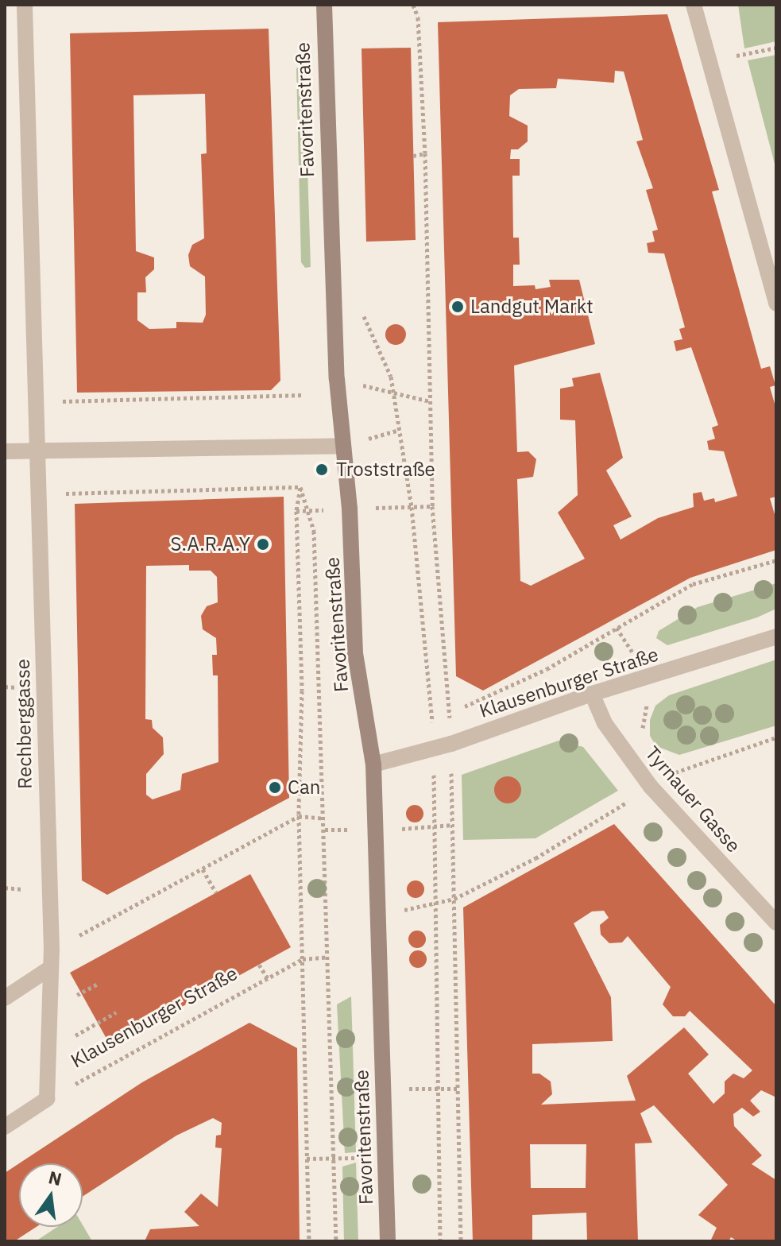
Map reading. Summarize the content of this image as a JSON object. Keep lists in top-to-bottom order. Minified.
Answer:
{"streets":{"main road":["Favoritenstraße"],"street":["Klausenburger Straße","Rechberggasse","Tyrnauer Gasse"]},"crossings":[["Favoritenstraße","Klausenburger Straße"],["Klausenburger Straße","Rechberggasse"],["Klausenburger Straße","Tyrnauer Gasse"]],"places":["Landgut Markt","Troststraße","S.A.R.A.Y","Can"],"north":"top"}
